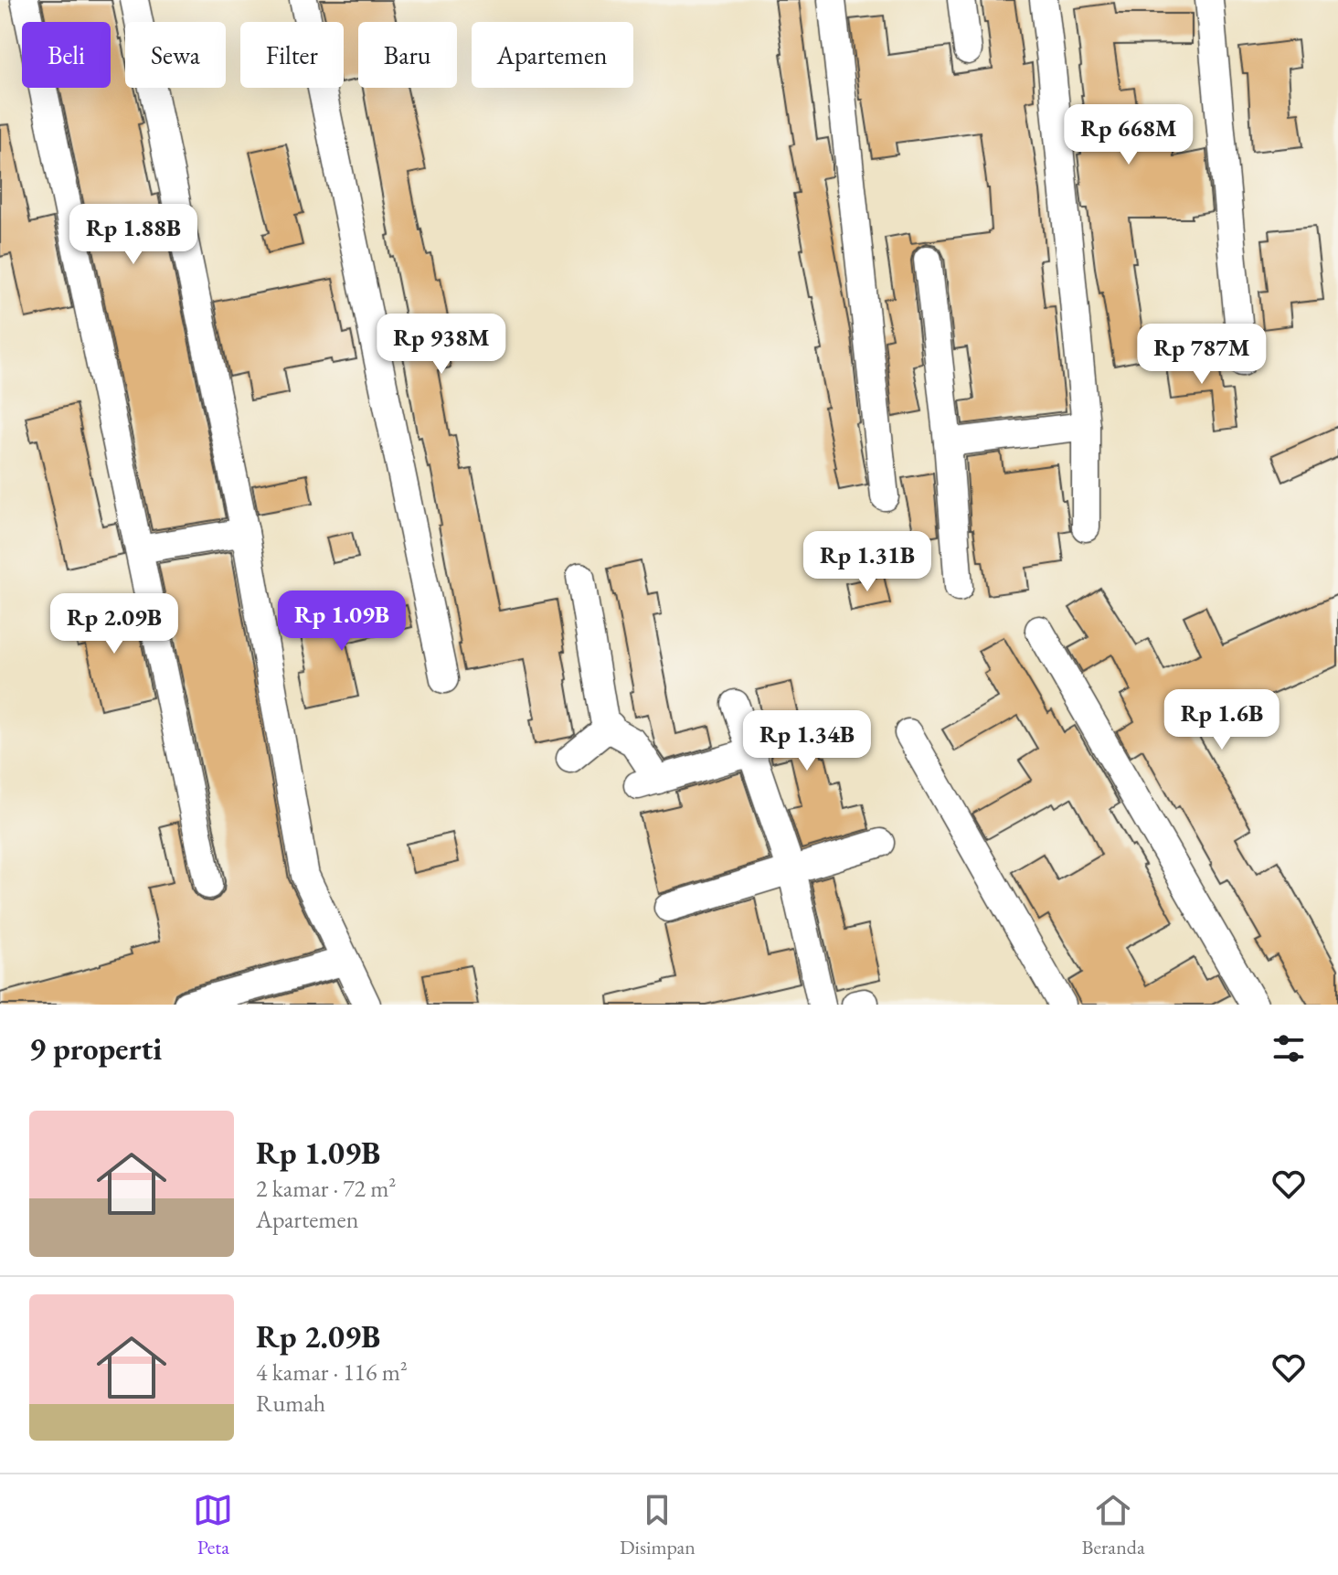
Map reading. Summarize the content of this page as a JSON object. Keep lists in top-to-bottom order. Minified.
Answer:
{"page":{"chip":["Beli","Sewa","Filter","Baru","Apartemen"],"price":["Rp 668M","Rp 1.88B","Rp 938M","Rp 787M","Rp 1.31B","Rp 1.09B","Rp 2.09B","Rp 1.6B","Rp 1.34B"],"heading":"9 properti","list":[{"name":"Rp 1.09B","note":"2 kamar · 72 m² · Apartemen"},{"name":"Rp 2.09B","note":"4 kamar · 116 m² · Rumah"}],"tabs":["Peta","Disimpan","Beranda"]}}
